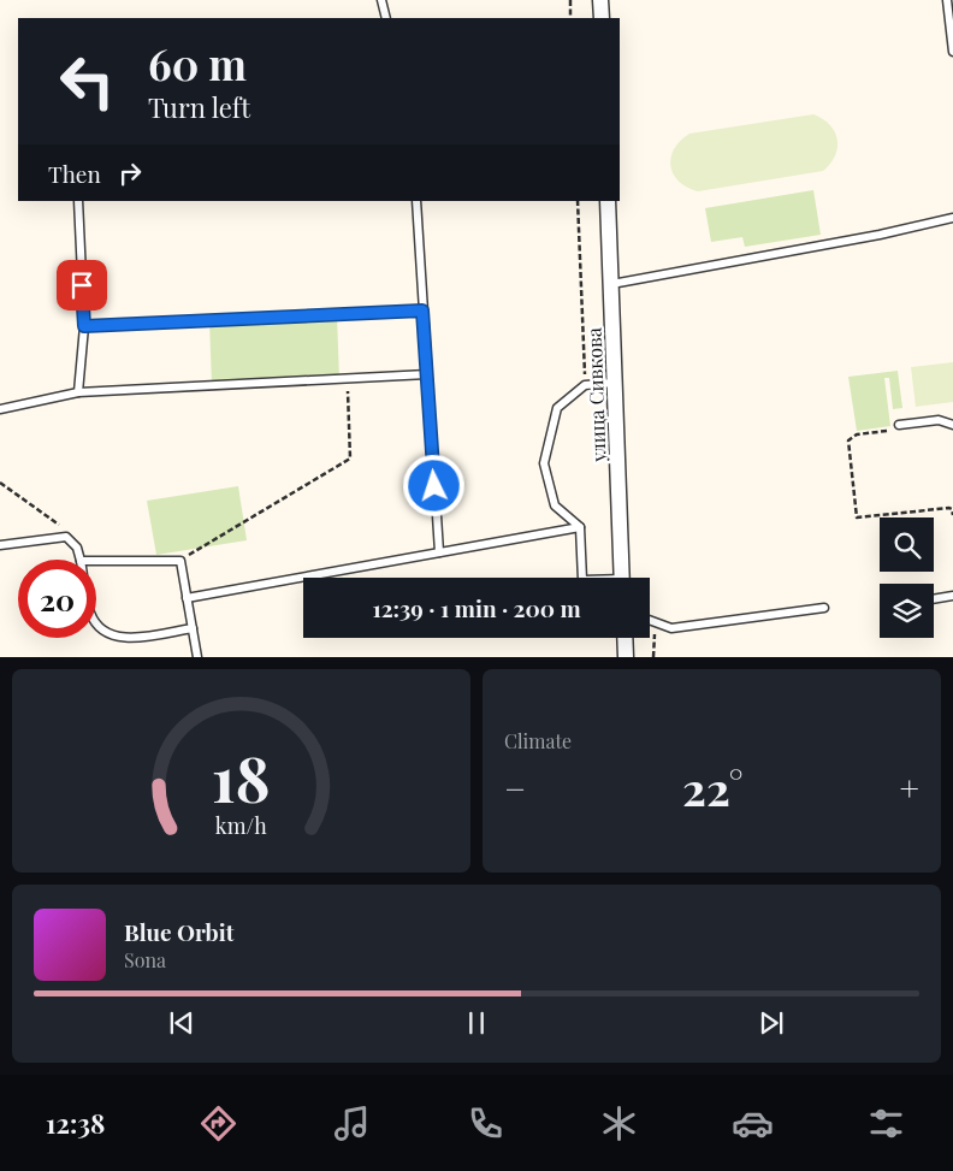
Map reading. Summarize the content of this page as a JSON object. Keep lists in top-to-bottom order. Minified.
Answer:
{"streets":{"street":["улица Сивкова"]},"page":{"turn":["60 m","Turn left"],"then":"Then","limit":"20","trip":"12:39 · 1 min · 200 m","tile":"Climate","heat":["−","22°","+"],"song":["Blue Orbit","Sona"],"tabs":"12:38","gauge":["18","km/h"]}}
